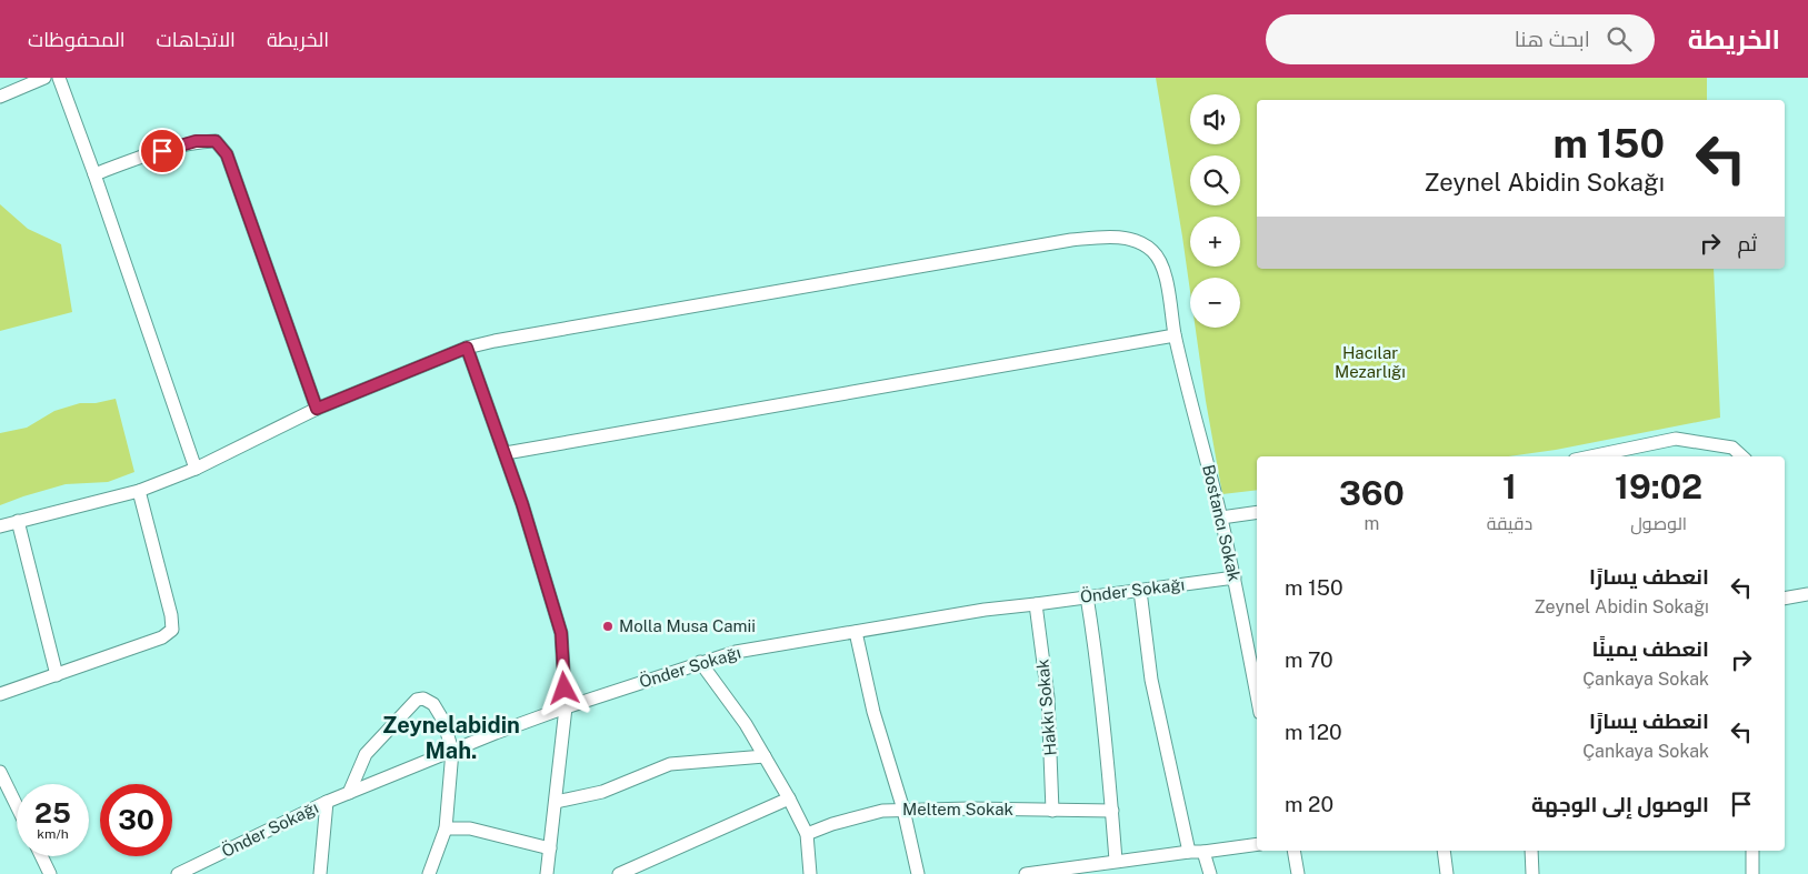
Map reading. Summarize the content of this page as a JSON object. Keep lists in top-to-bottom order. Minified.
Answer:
{"streets":{"street":["Bostancı Sokak","Önder Sokağı","Hakkı Sokak","Meltem Sokak"]},"crossings":[["Bostancı Sokak","Önder Sokağı"],["Önder Sokağı","Hakkı Sokak"],["Hakkı Sokak","Meltem Sokak"]],"districts":["Zeynelabidin Mah."],"parks":["Hacılar Mezarlığı"],"places":["Molla Musa Camii"],"page":{"header":"الخريطة","search":"ابحث هنا","nav":["الخريطة","الاتجاهات","المحفوظات"],"map_buttons":["+","−"],"turn":["150 m","Zeynel Abidin Sokağı"],"then":"ثم","eta":["19:02","الوصول","1","دقيقة","360","m"],"list":[{"name":"انعطف يسارًا","note":"Zeynel Abidin Sokağı","value":"150 m"},{"name":"انعطف يمينًا","note":"Çankaya Sokak","value":"70 m"},{"name":"انعطف يسارًا","note":"Çankaya Sokak","value":"120 m"},{"name":"الوصول إلى الوجهة","value":"20 m"}],"speed":"25 km/h","limit":"30"}}
